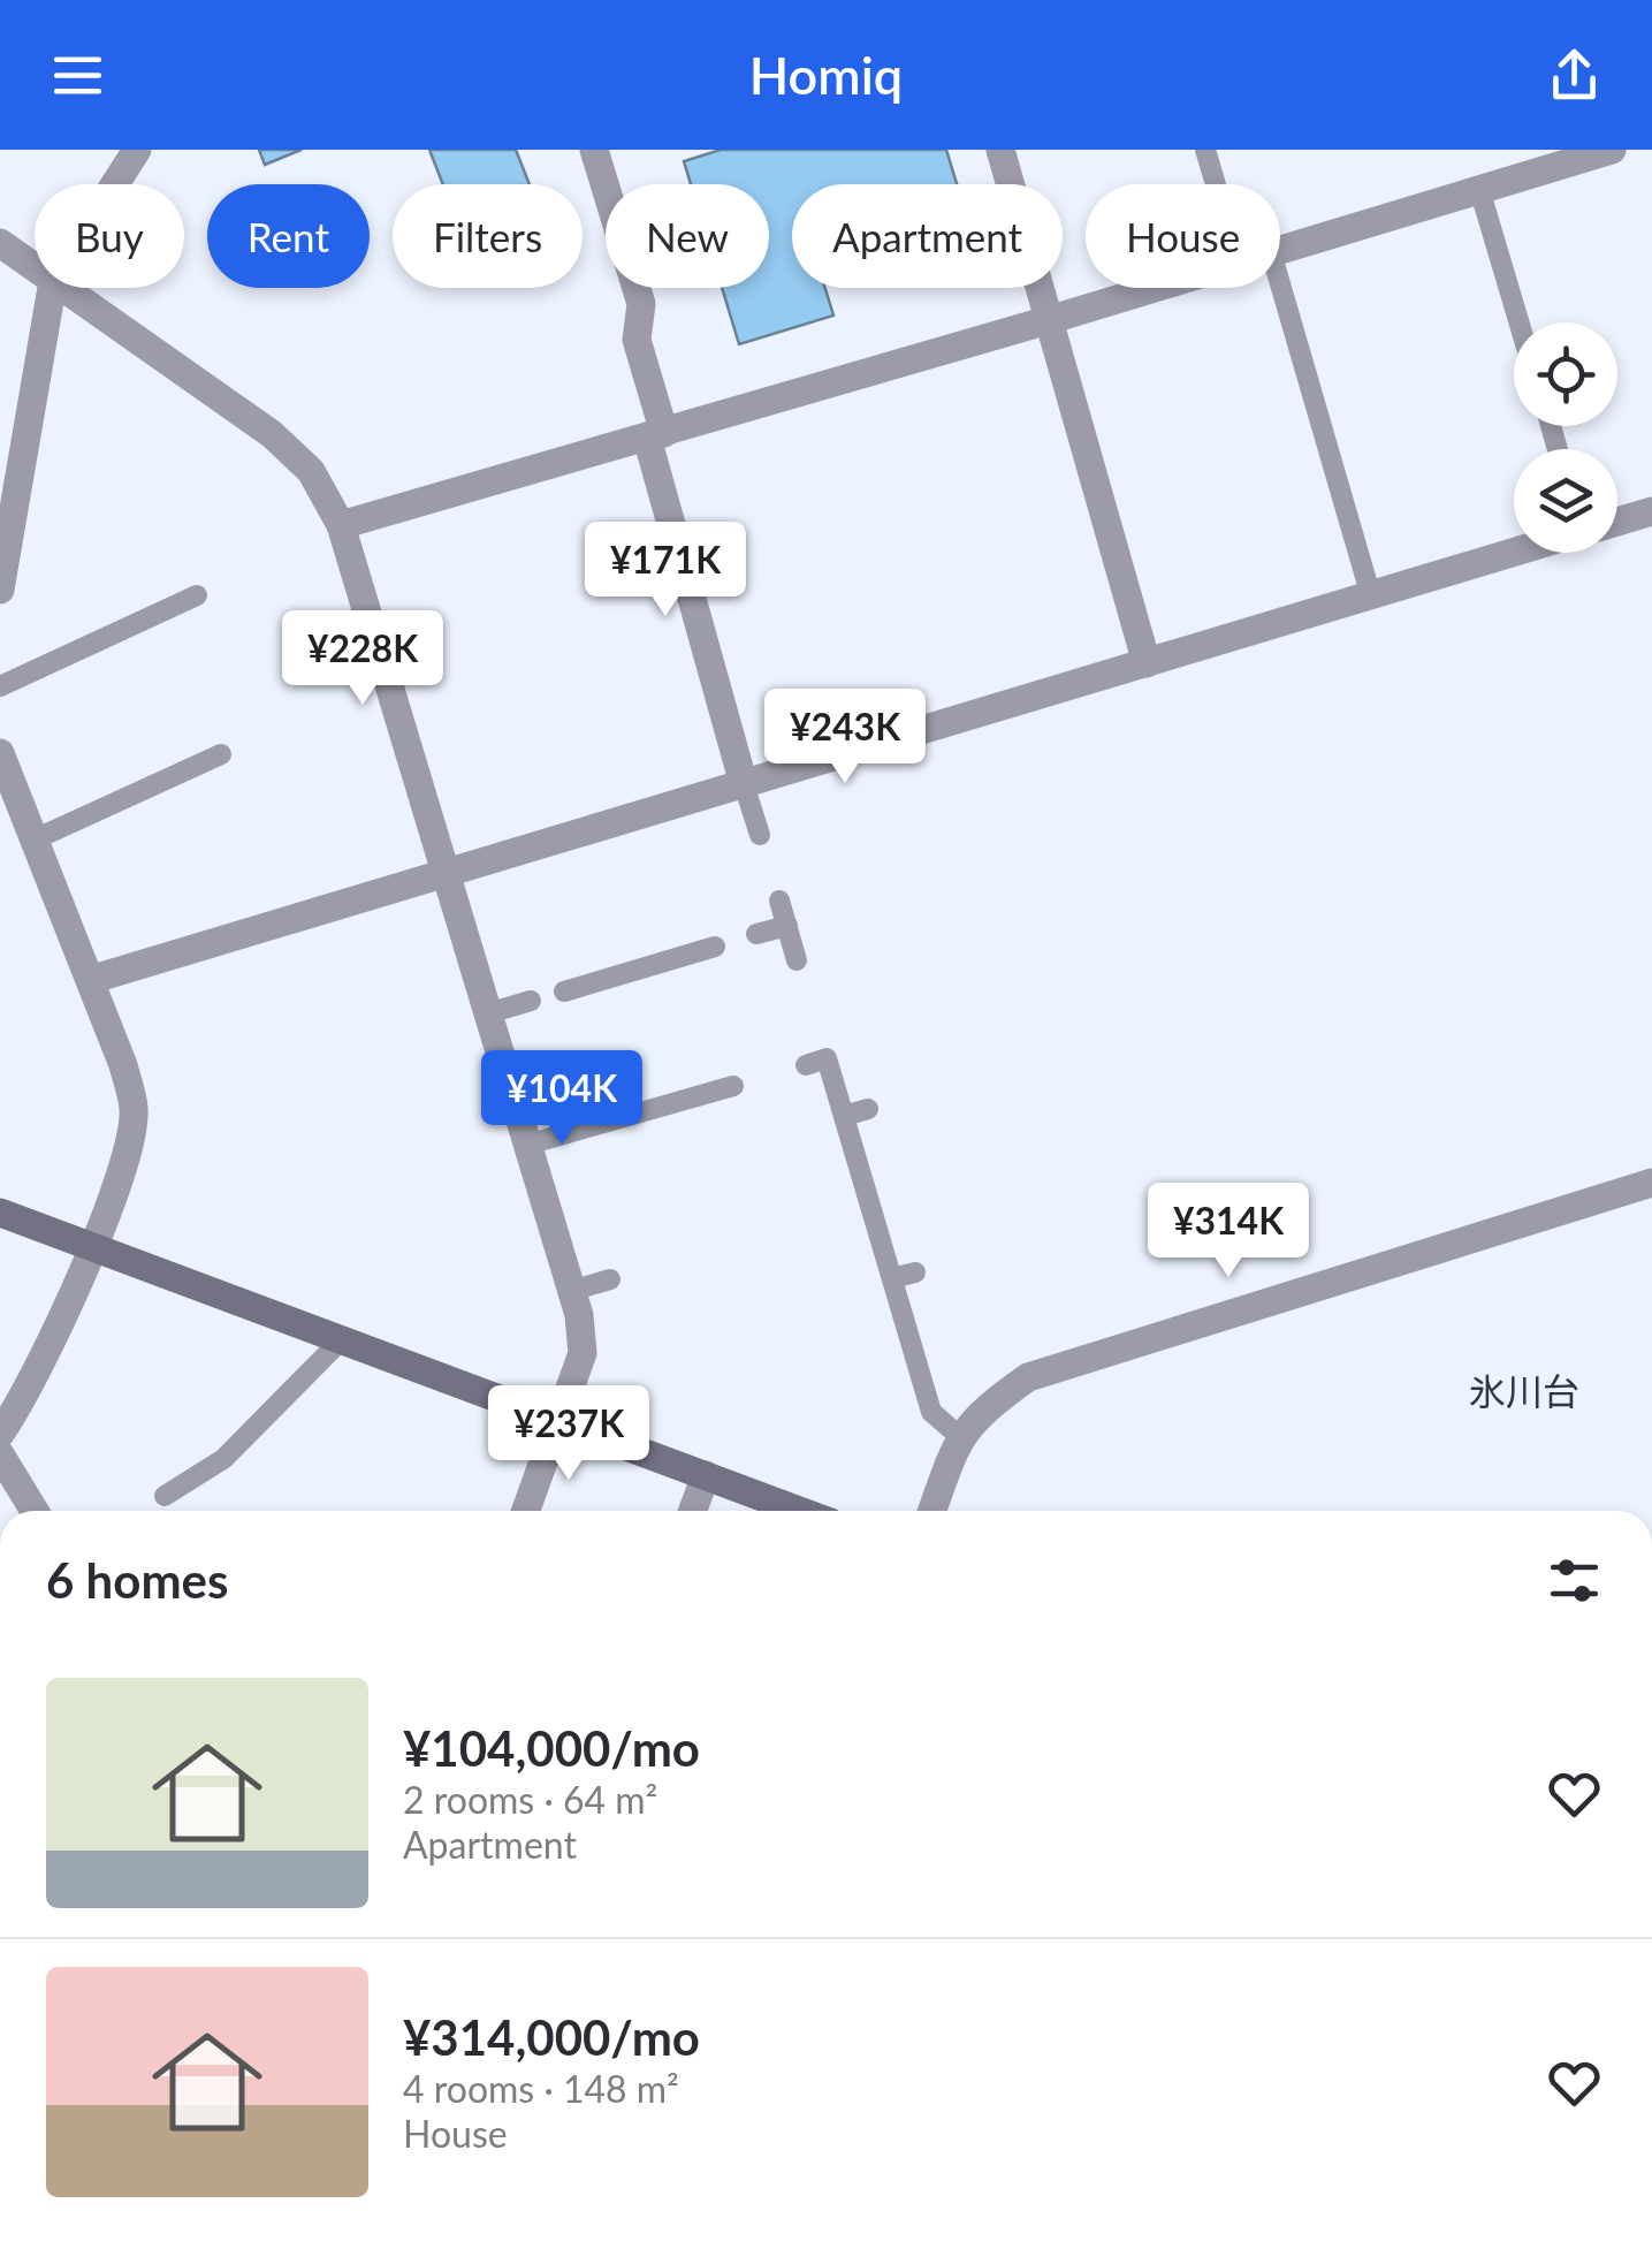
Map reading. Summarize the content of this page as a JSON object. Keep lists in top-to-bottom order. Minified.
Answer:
{"districts":["氷川台"],"page":{"header":"Homiq","chip":["Buy","Rent","Filters","New","Apartment","House"],"price":["¥171K","¥228K","¥243K","¥104K","¥314K","¥237K"],"heading":"6 homes","list":[{"name":"¥104,000/mo","note":"2 rooms · 64 m² · Apartment"},{"name":"¥314,000/mo","note":"4 rooms · 148 m² · House"}]}}
